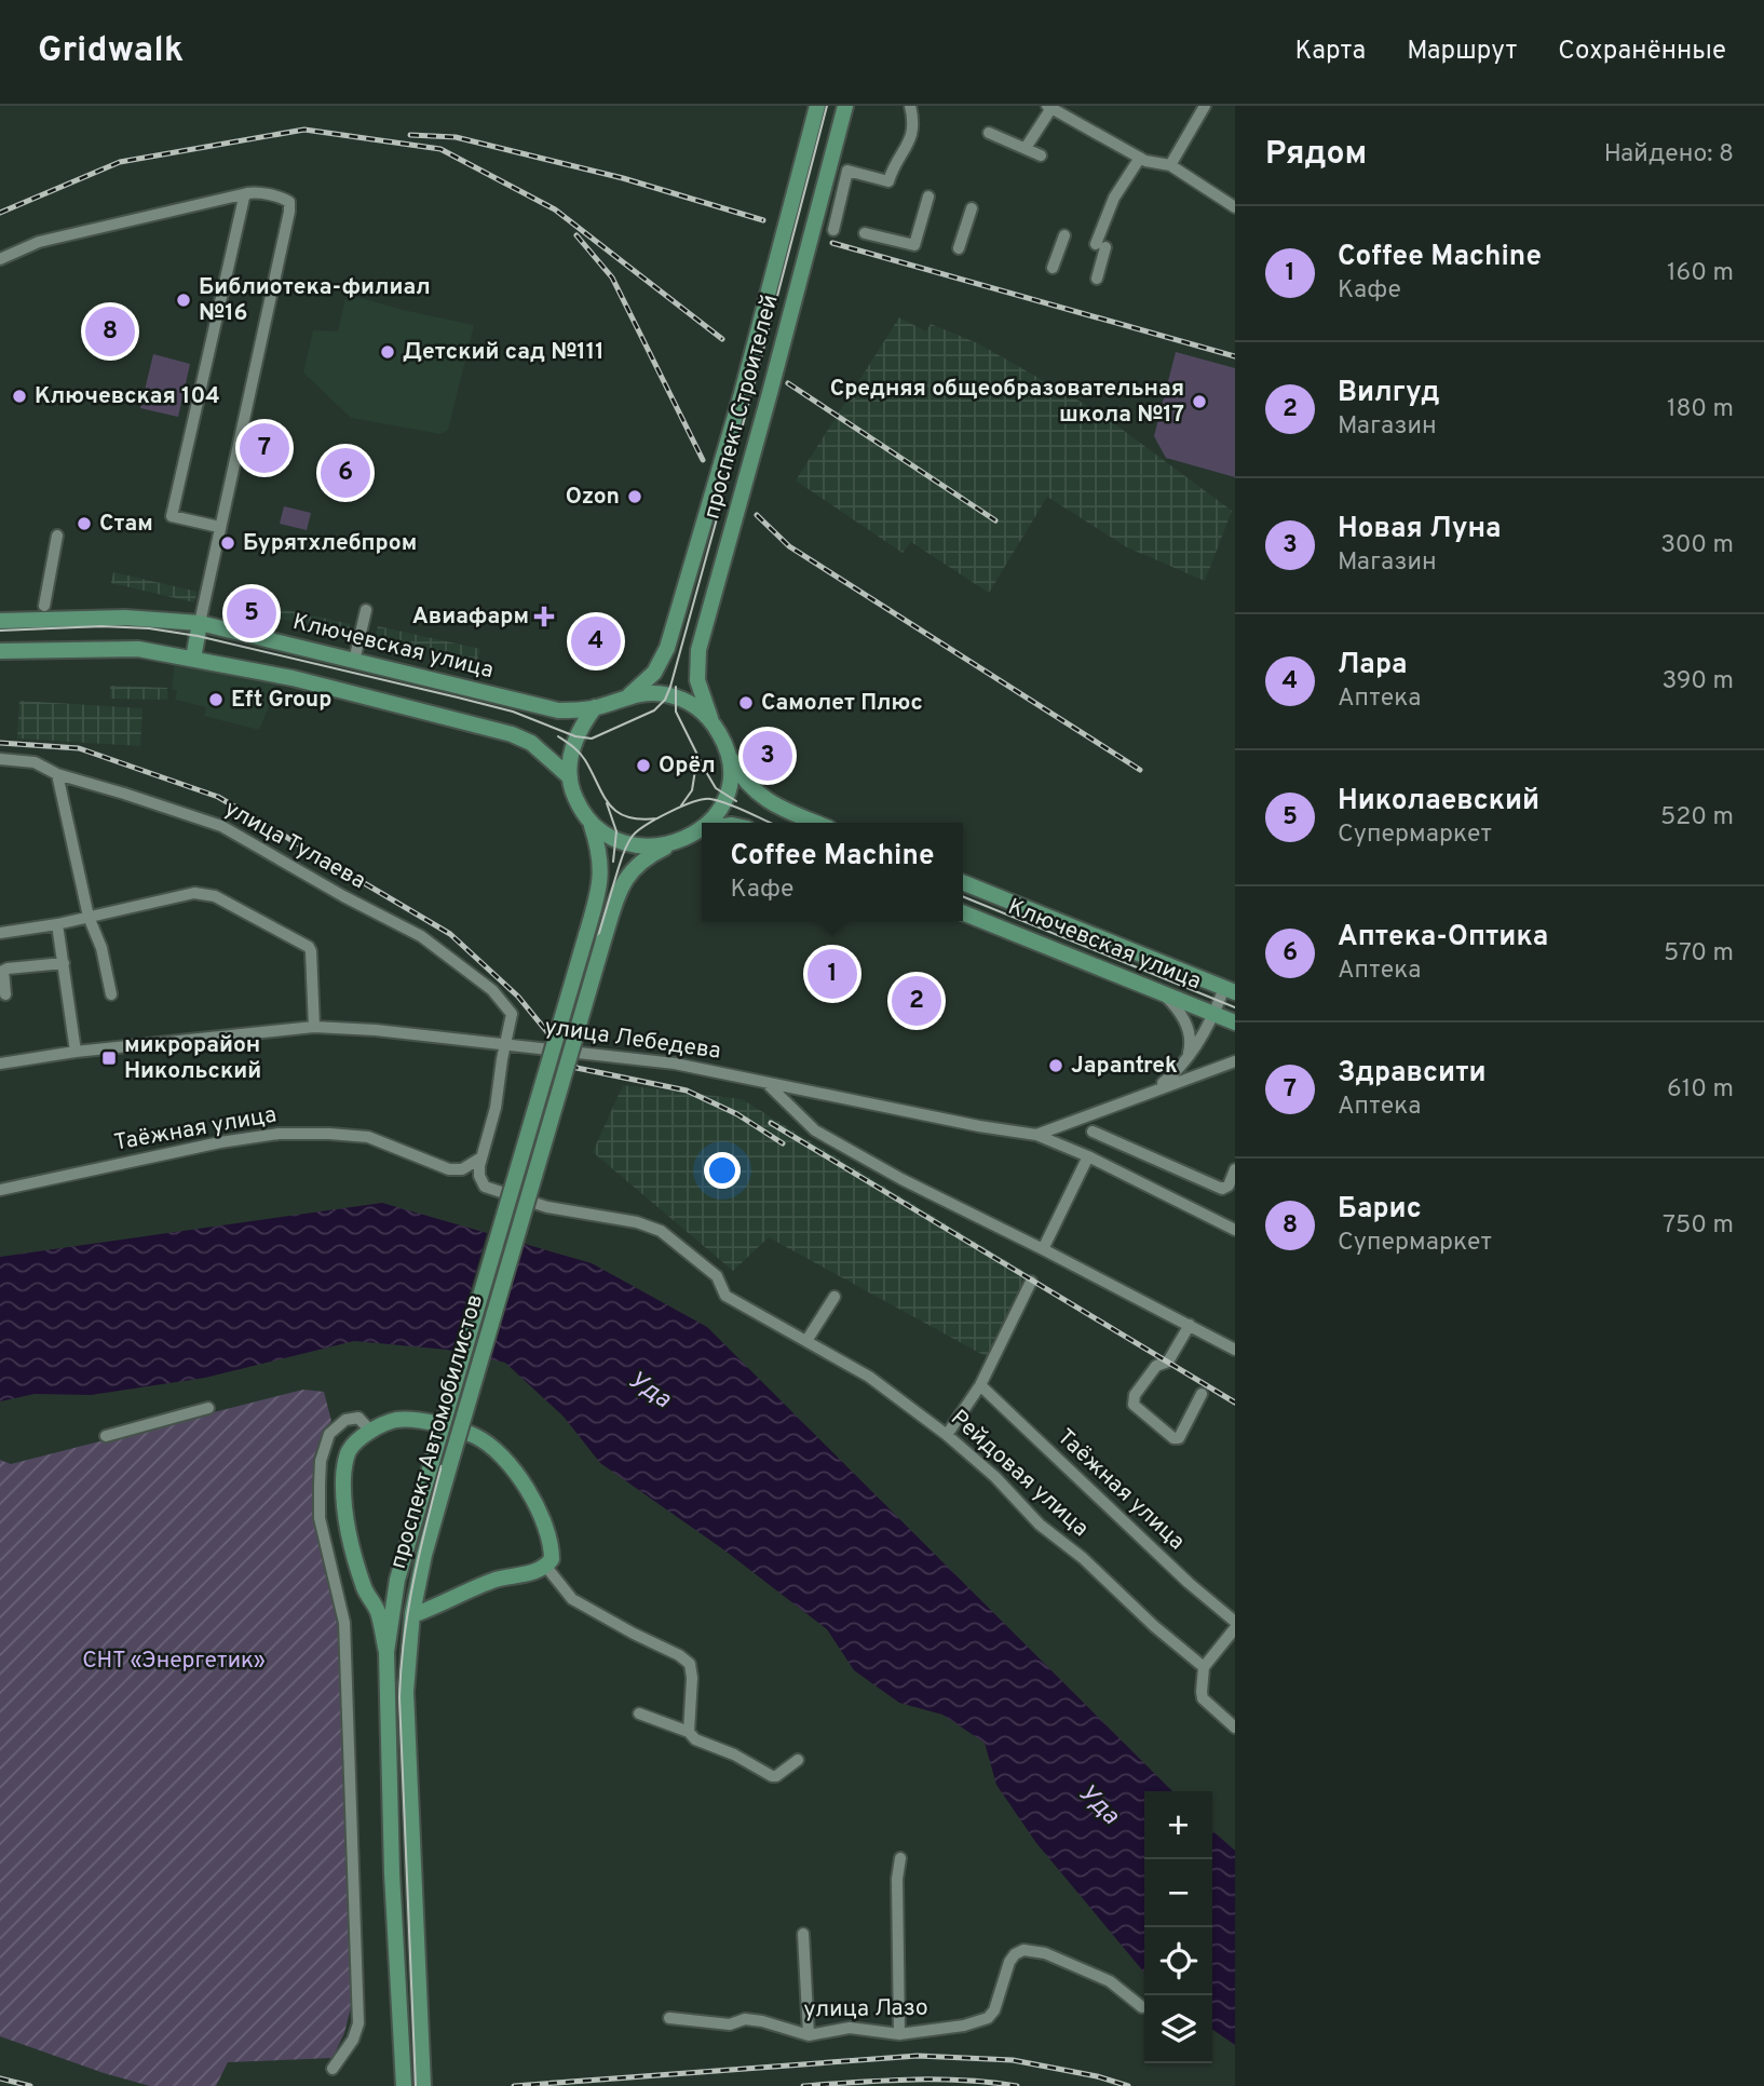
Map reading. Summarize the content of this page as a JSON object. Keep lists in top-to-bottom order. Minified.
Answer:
{"streets":{"main road":["проспект Строителей","Ключевская улица","проспект Автомобилистов"],"street":["улица Тулаева","улица Лебедева","Таёжная улица","Рейдовая улица","улица Лазо"]},"crossings":[["улица Тулаева","улица Лебедева"],["Таёжная улица","Рейдовая улица"]],"water":["Уда"],"parks":["СНТ «Энергетик»"],"places":{"other":["Библиотека-филиал №16","Детский сад №111","Ключевская 104","Средняя общеобразовательная школа №17","Ozon","Стам","Бурятхлебпром","Eft Group","Самолет Плюс","Орёл","Japantrek"],"health":["Авиафарм"],"transit":["микрорайон Никольский"]},"page":{"header":"Gridwalk","nav":["Карта","Маршрут","Сохранённые"],"heading":["Рядом","Найдено: 8"],"list":[{"mark":"1","name":"Coffee Machine","note":"Кафе","value":"160 m"},{"mark":"2","name":"Вилгуд","note":"Магазин","value":"180 m"},{"mark":"3","name":"Новая Луна","note":"Магазин","value":"300 m"},{"mark":"4","name":"Лара","note":"Аптека","value":"390 m"},{"mark":"5","name":"Николаевский","note":"Супермаркет","value":"520 m"},{"mark":"6","name":"Аптека-Оптика","note":"Аптека","value":"570 m"},{"mark":"7","name":"Здравсити","note":"Аптека","value":"610 m"},{"mark":"8","name":"Барис","note":"Супермаркет","value":"750 m"}],"pins":["8","7","6","5","4","3","1","2"],"popup":["Coffee Machine","Кафе"],"map_buttons":["+","−"]}}
